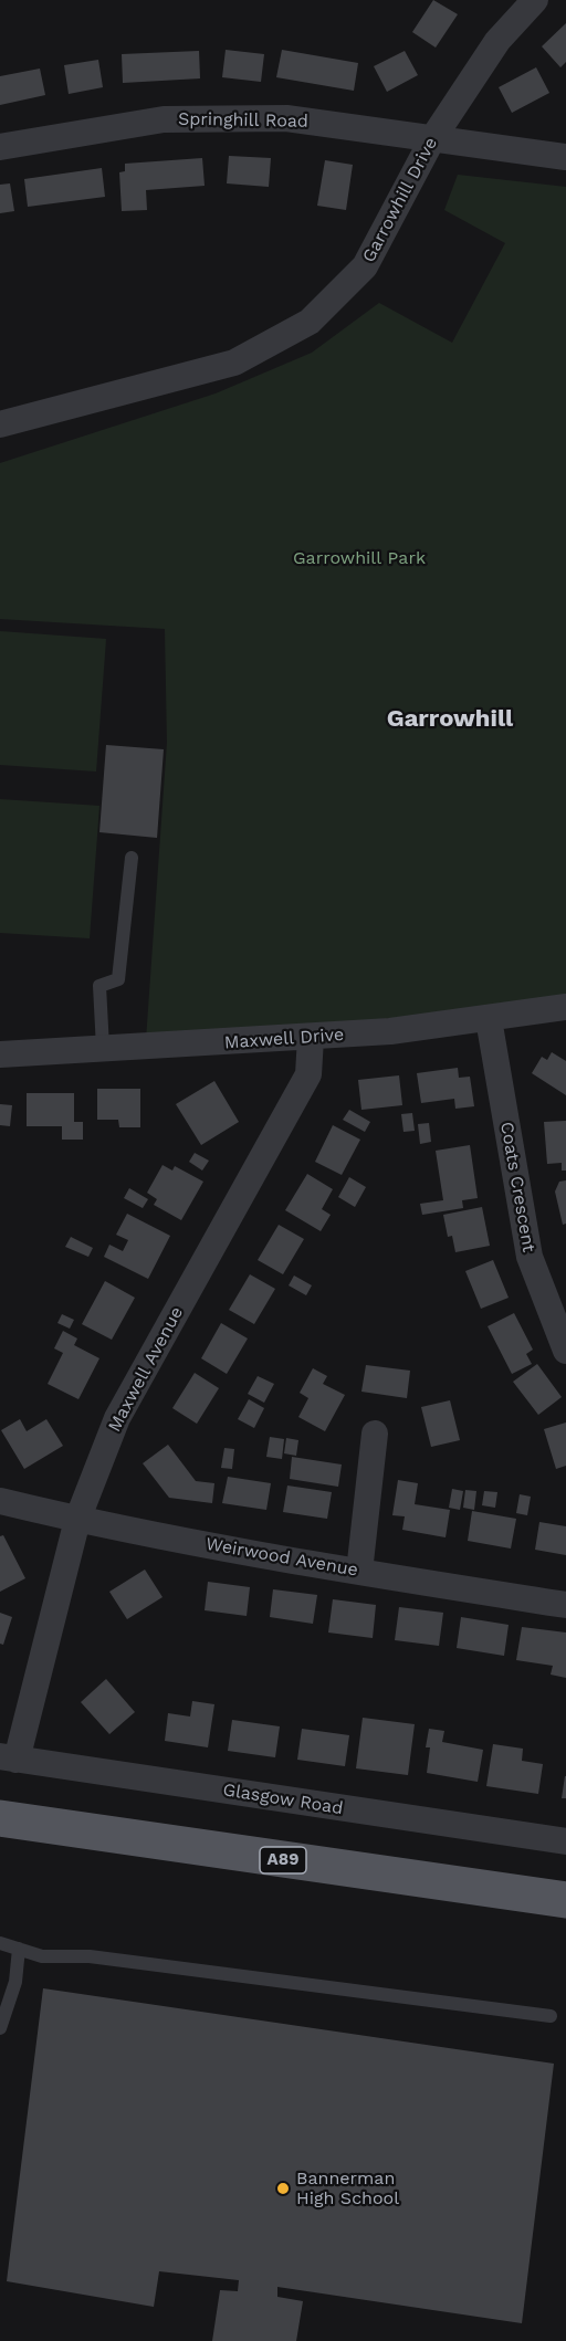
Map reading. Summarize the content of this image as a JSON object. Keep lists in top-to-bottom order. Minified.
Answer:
{"streets":{"main road":["A89"],"street":["Springhill Road","Garrowhill Drive","Maxwell Drive","Coats Crescent","Maxwell Avenue","Weirwood Avenue","Glasgow Road"]},"crossings":[["Springhill Road","Garrowhill Drive"],["Maxwell Drive","Coats Crescent"],["Maxwell Drive","Maxwell Avenue"],["Maxwell Avenue","Weirwood Avenue"],["Maxwell Avenue","Glasgow Road"]],"districts":["Garrowhill"],"parks":["Garrowhill Park"],"places":["Bannerman High School"]}
